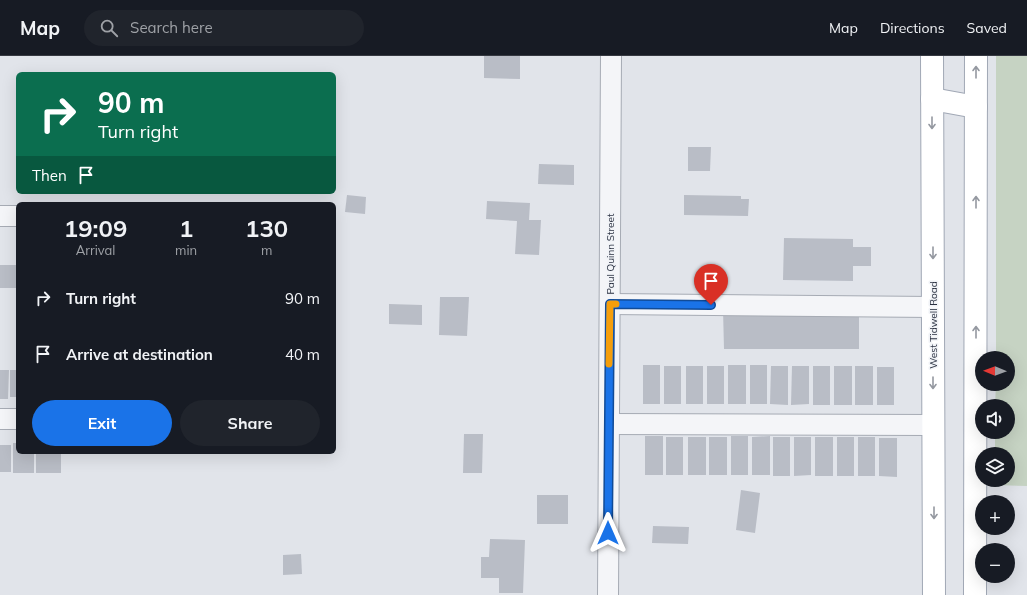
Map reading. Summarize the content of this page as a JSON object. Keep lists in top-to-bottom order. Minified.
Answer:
{"streets":{"main road":["West Tidwell Road"],"street":["Paul Quinn Street"]},"north":"left","page":{"header":"Map","search":"Search here","nav":["Map","Directions","Saved"],"turn":["90 m","Turn right"],"then":"Then","eta":["19:09","Arrival","1","min","130","m"],"list":[{"name":"Turn right","value":"90 m"},{"name":"Arrive at destination","value":"40 m"}],"map_buttons":["+","−"],"buttons":["Exit","Share"]}}
